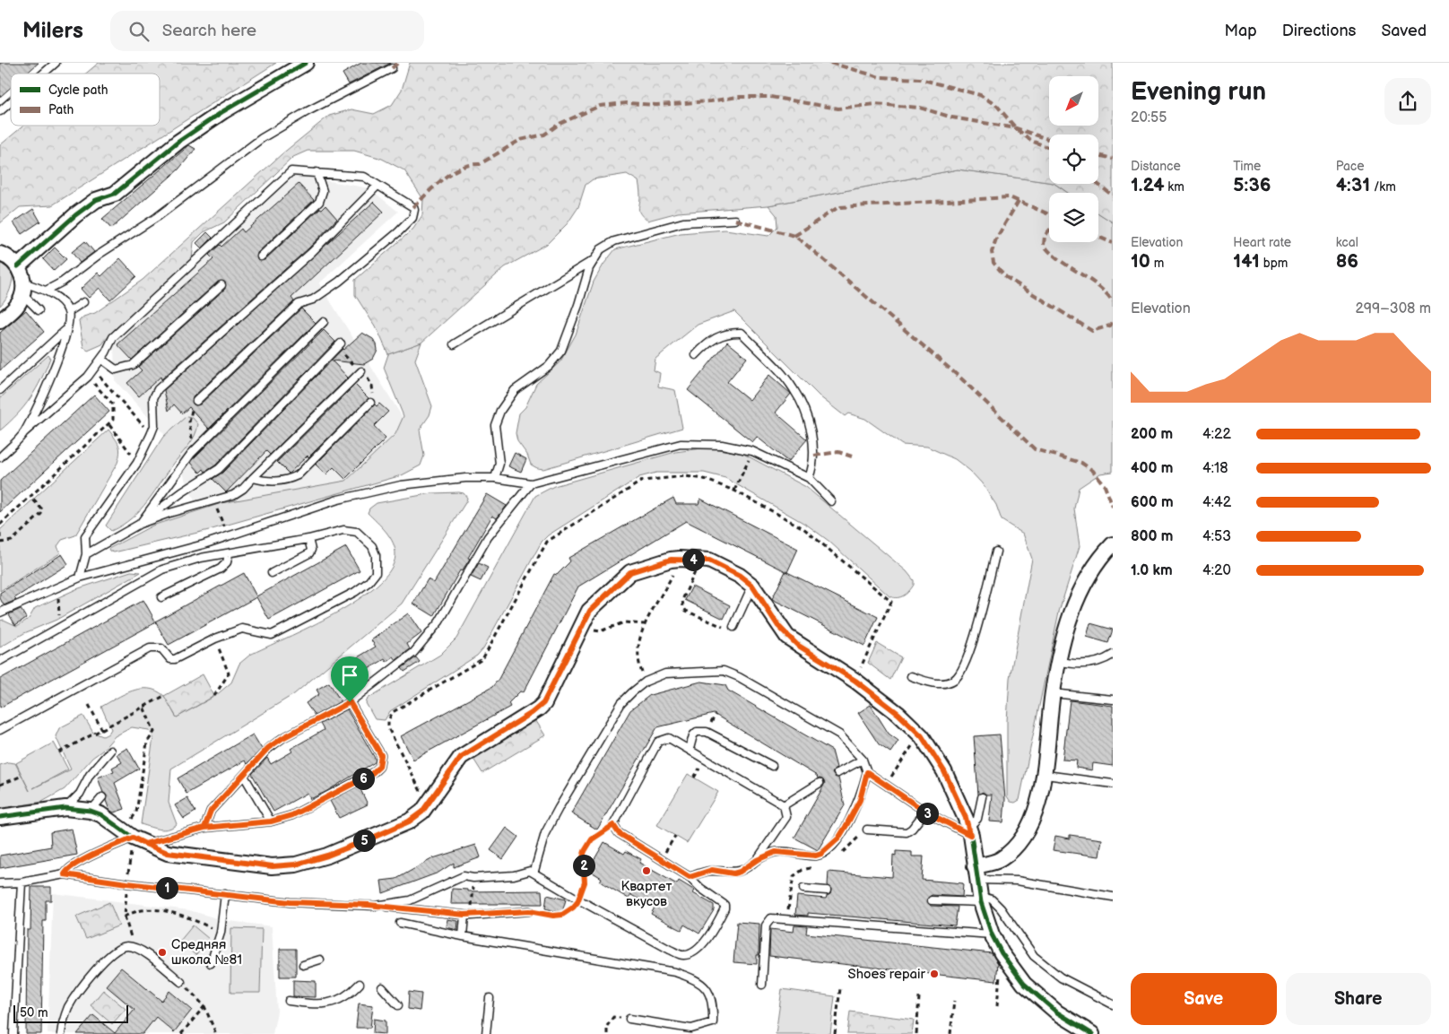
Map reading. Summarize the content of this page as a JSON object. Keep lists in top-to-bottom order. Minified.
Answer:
{"places":["Квартет вкусов","Средняя школа №81","Shoes repair"],"legend":["Cycle path","Path"],"scale_bar":"50 m","north":"bottom left","page":{"header":"Milers","search":"Search here","nav":["Map","Directions","Saved"],"heading":["Evening run","20:55"],"stats":[["Distance","1.24 km"],["Time","5:36"],["Pace","4:31 /km"],["Elevation","10 m"],["Heart rate","141 bpm"],["kcal","86"]],"chart":["Elevation","299–308 m"],"list":[{"name":"200 m","note":"4:22"},{"name":"400 m","note":"4:18"},{"name":"600 m","note":"4:42"},{"name":"800 m","note":"4:53"},{"name":"1.0 km","note":"4:20"}],"pins":["4","6","3","5","2","1"],"buttons":["Save","Share"],"scale":"50 m"}}
